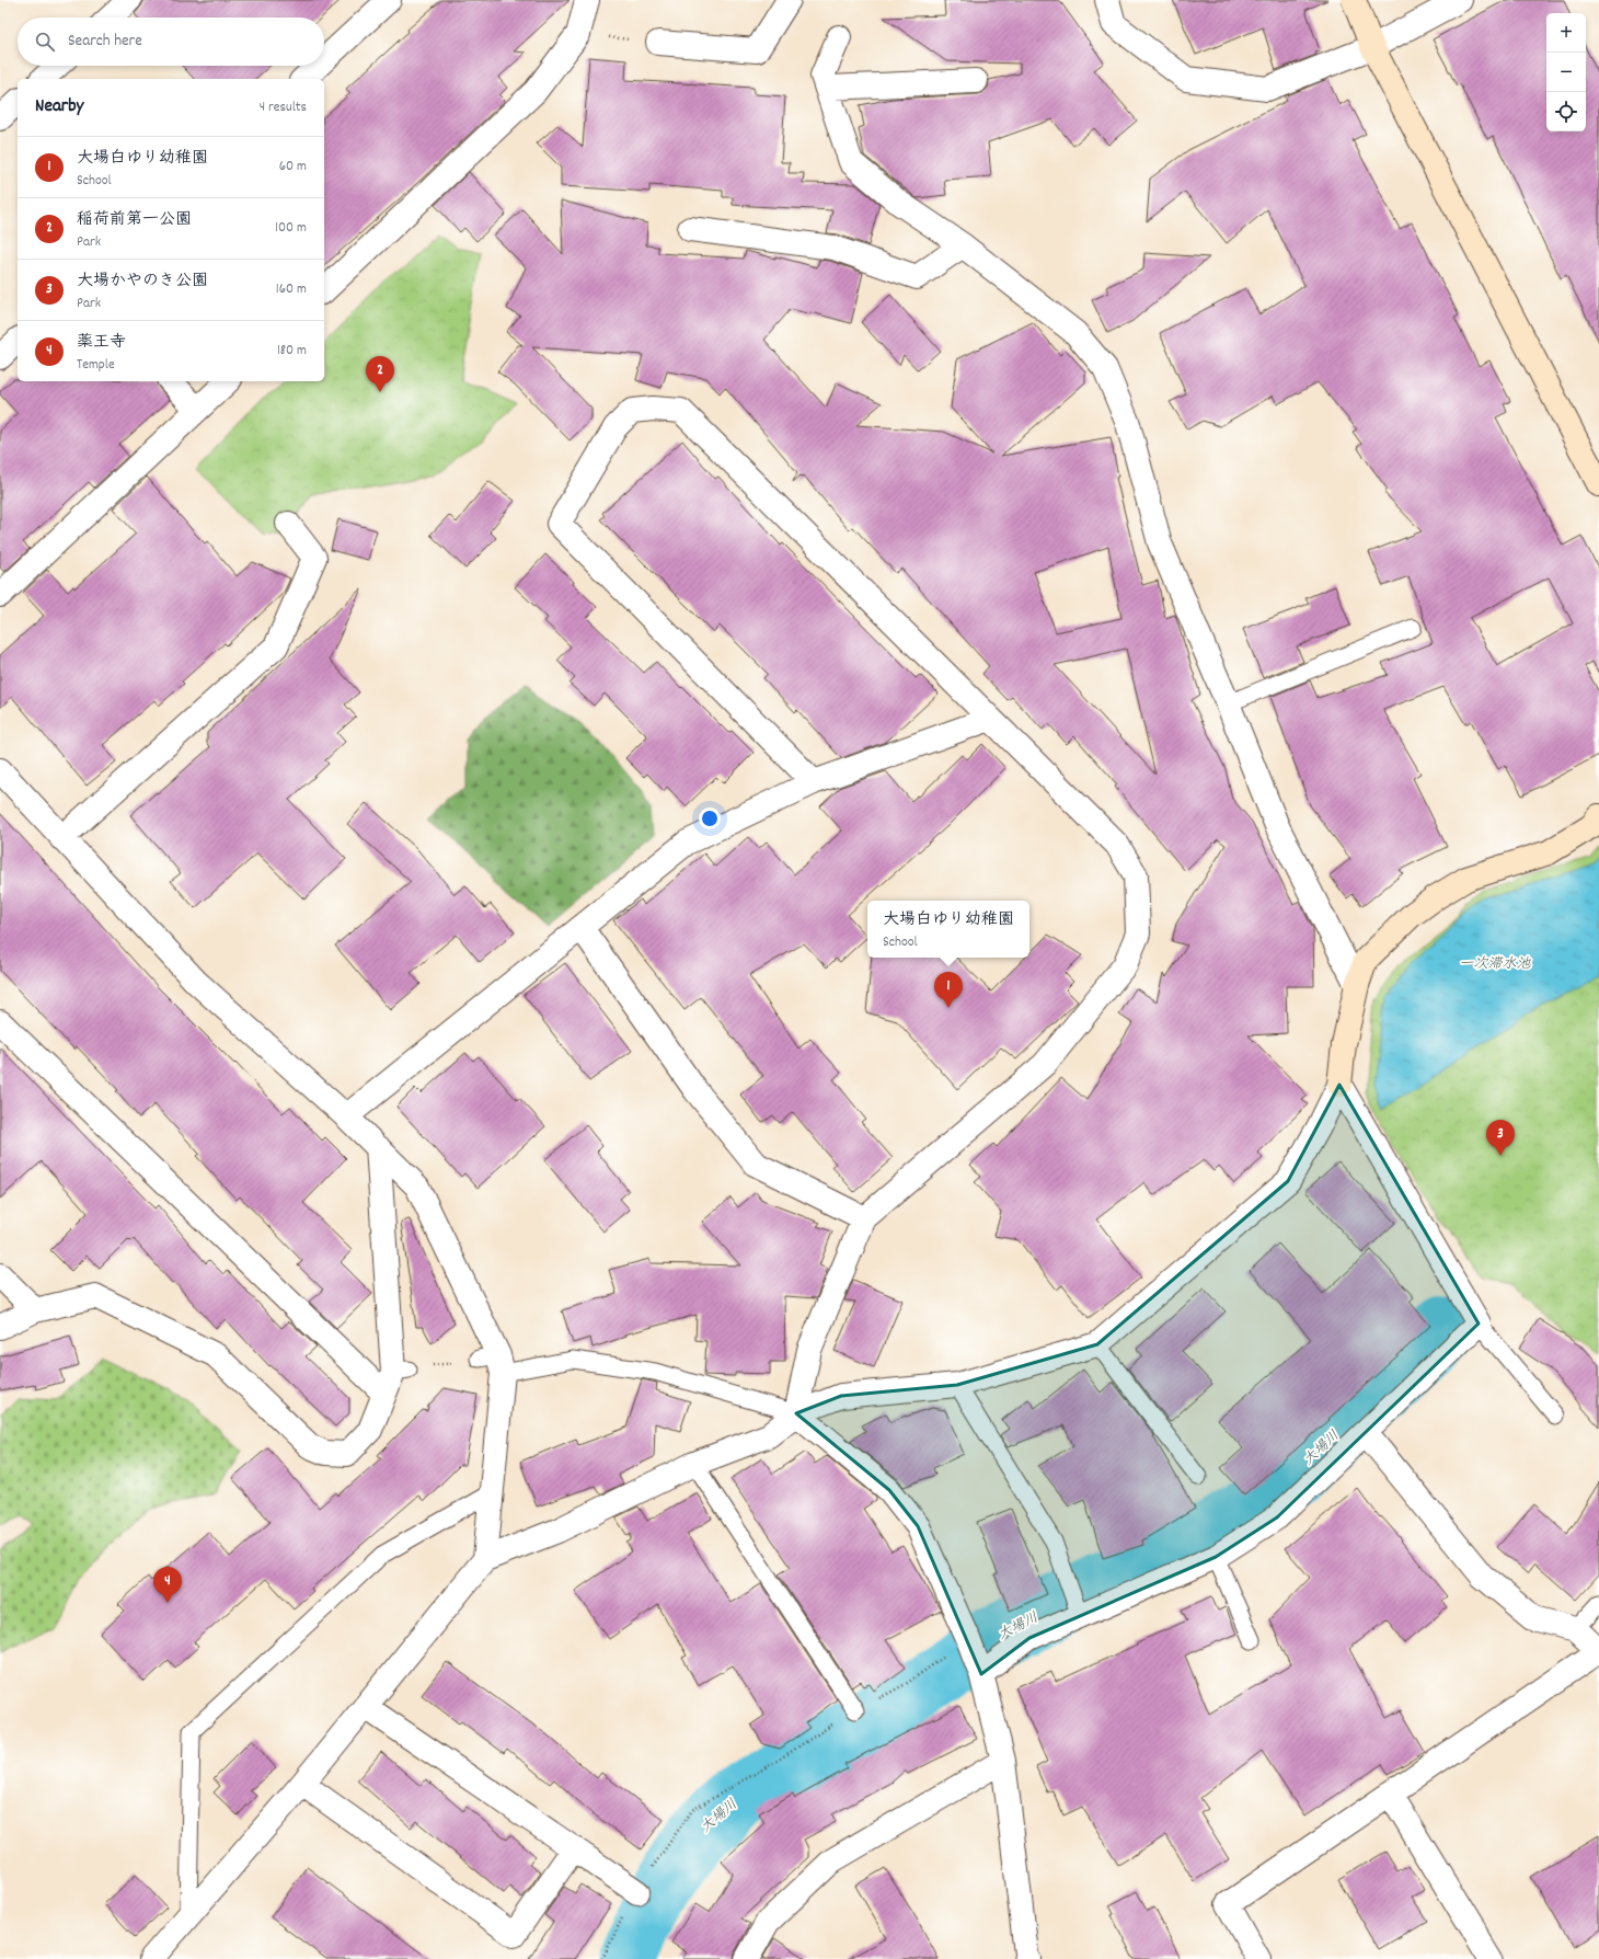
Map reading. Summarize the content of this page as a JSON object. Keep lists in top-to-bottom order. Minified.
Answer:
{"water":["一次滞水池","大場川"],"page":{"map_buttons":["+","−"],"search":"Search here","heading":["Nearby","4 results"],"list":[{"mark":"1","name":"大場白ゆり幼稚園","note":"School","value":"60 m"},{"mark":"2","name":"稲荷前第一公園","note":"Park","value":"100 m"},{"mark":"3","name":"大場かやのき公園","note":"Park","value":"160 m"},{"mark":"4","name":"薬王寺","note":"Temple","value":"180 m"}],"pins":["2","1","3","4"],"popup":["大場白ゆり幼稚園","School"]}}
